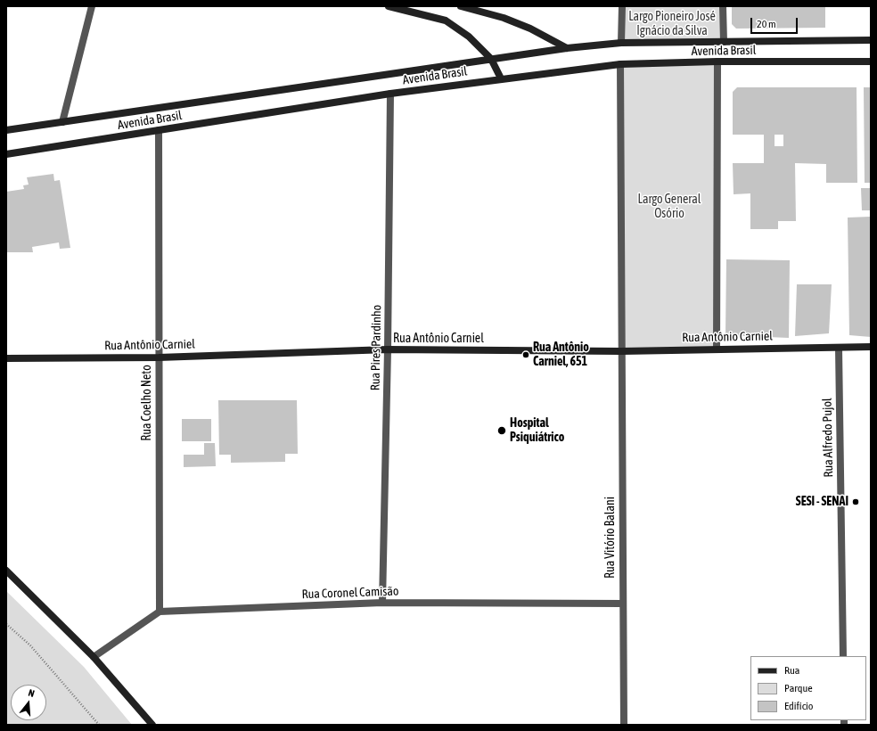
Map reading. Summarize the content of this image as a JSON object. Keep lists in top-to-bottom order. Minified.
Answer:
{"streets":{"main road":["Avenida Brasil","Rua Antônio Carniel"],"street":["Rua Pires Pardinho","Rua Coelho Neto","Rua Alfredo Pujol","Rua Vitório Balani","Rua Coronel Camisão"]},"crossings":[["Avenida Brasil","Rua Pires Pardinho"],["Avenida Brasil","Rua Coelho Neto"],["Rua Antônio Carniel","Rua Pires Pardinho"],["Rua Antônio Carniel","Rua Coelho Neto"],["Rua Antônio Carniel","Rua Alfredo Pujol"],["Rua Antônio Carniel","Rua Vitório Balani"],["Rua Pires Pardinho","Rua Coronel Camisão"],["Rua Coelho Neto","Rua Coronel Camisão"],["Rua Vitório Balani","Rua Coronel Camisão"]],"parks":["Largo Pioneiro José Ignácio da Silva","Largo General Osório"],"places":["Rua Antônio Carniel, 651","Hospital Psiquiátrico","SESI - SENAI"],"legend":["Rua","Parque","Edifício"],"scale_bar":"20 m","north":"top"}
